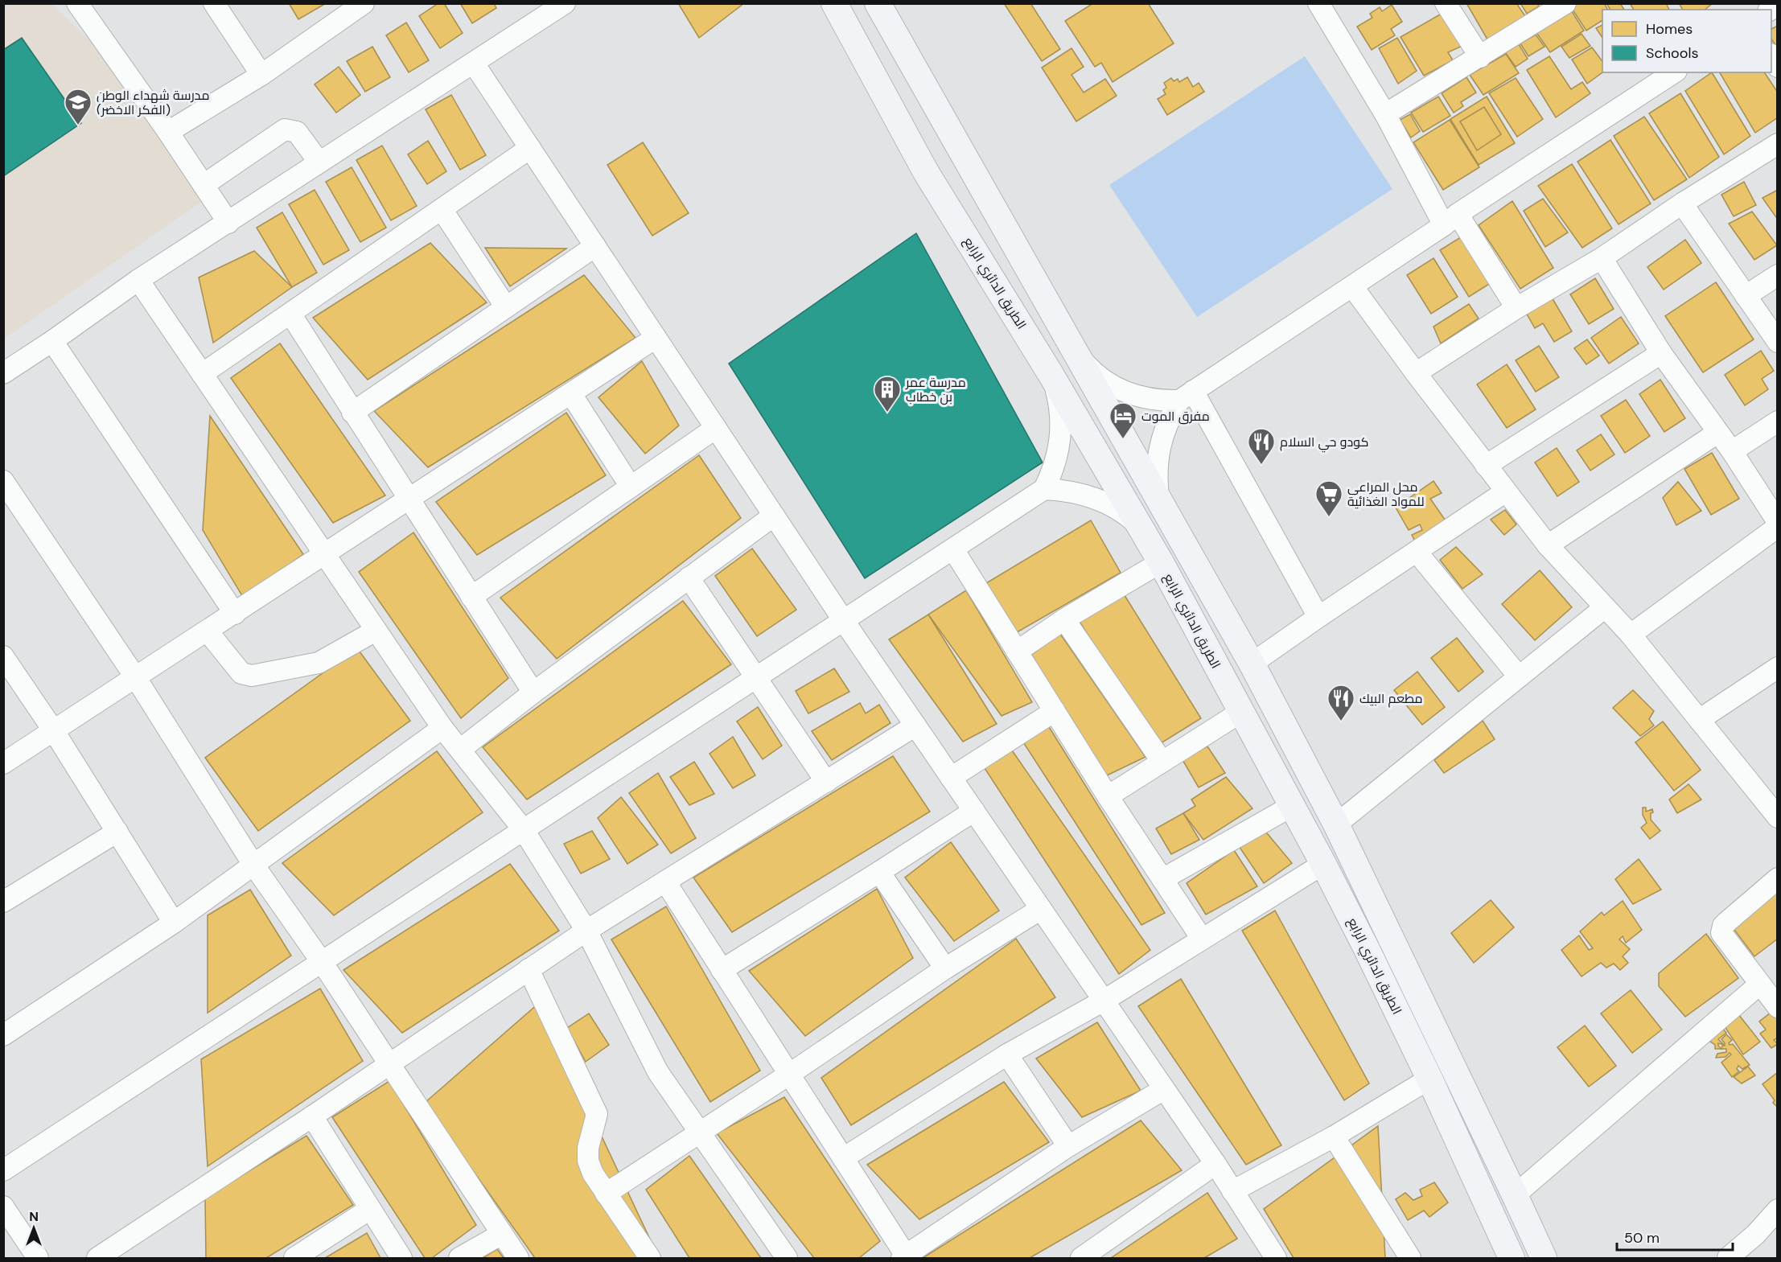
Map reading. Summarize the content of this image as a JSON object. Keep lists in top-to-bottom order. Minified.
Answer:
{"streets":{"main road":["الطريق الدائري الرابع"]},"places":{"school or university":["مدرسة شهداء الوطن (الفكر الاخضر)"],"building":["مدرسة عمر بن خطاب"],"hotel":["مفرق الموت"],"restaurant":["كودو حي السلام","مطعم البيك"],"supermarket":["محل المراعي للمواد الغذائية"]},"legend":["Homes","Schools"],"scale_bar":"50 m","north":"top"}
